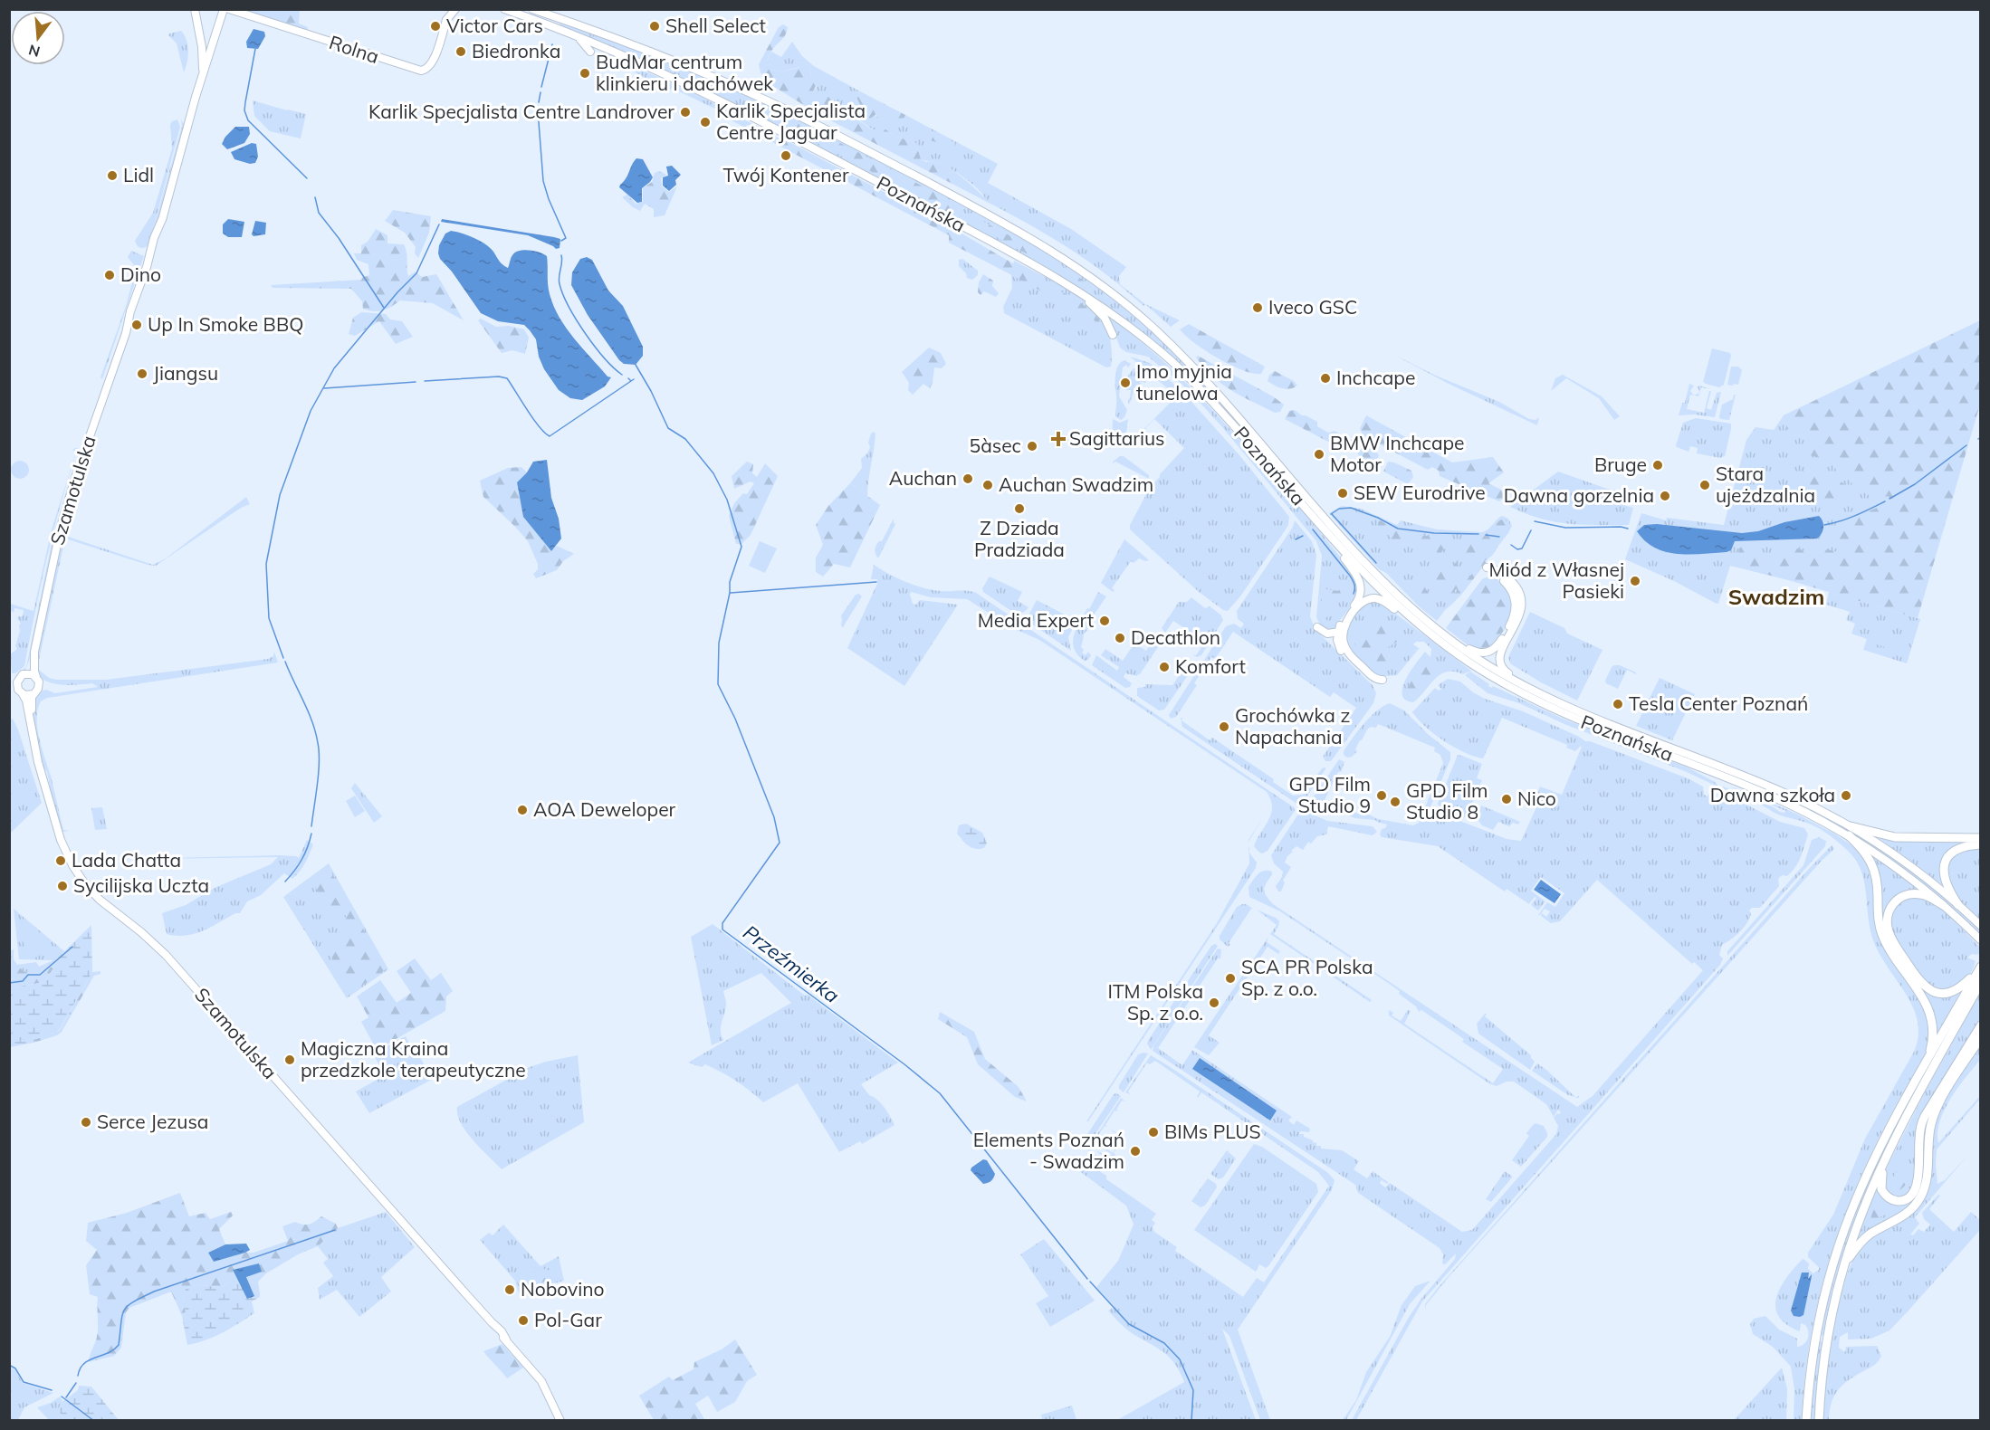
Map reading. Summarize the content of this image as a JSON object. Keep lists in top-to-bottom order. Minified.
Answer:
{"streets":{"main road":["Poznańska"],"street":["Rolna","Szamotulska"]},"districts":["Swadzim"],"water":["Przeźmierka"],"places":{"other":["Victor Cars","Shell Select","Biedronka","BudMar centrum klinkieru i dachówek","Karlik Specjalista Centre Landrover","Karlik Specjalista Centre Jaguar","Twój Kontener","Lidl","Dino","Iveco GSC","Up In Smoke BBQ","Jiangsu","Inchcape","Imo myjnia tunelowa","5àsec","BMW Inchcape Motor","Bruge","Auchan","Auchan Swadzim","Stara ujeżdzalnia","SEW Eurodrive","Dawna gorzelnia","Z Dziada Pradziada","Miód z Własnej Pasieki","Media Expert","Decathlon","Komfort","Tesla Center Poznań","Grochówka z Napachania","GPD Film Studio 9","Dawna szkoła","Nico","GPD Film Studio 8","AOA Deweloper","Lada Chatta","Sycilijska Uczta","SCA PR Polska Sp. z o.o.","ITM Polska Sp. z o.o.","Magiczna Kraina przedzkole terapeutyczne","Serce Jezusa","BIMs PLUS","Elements Poznań - Swadzim","Nobovino","Pol-Gar"],"health":["Sagittarius"]},"north":"bottom"}
